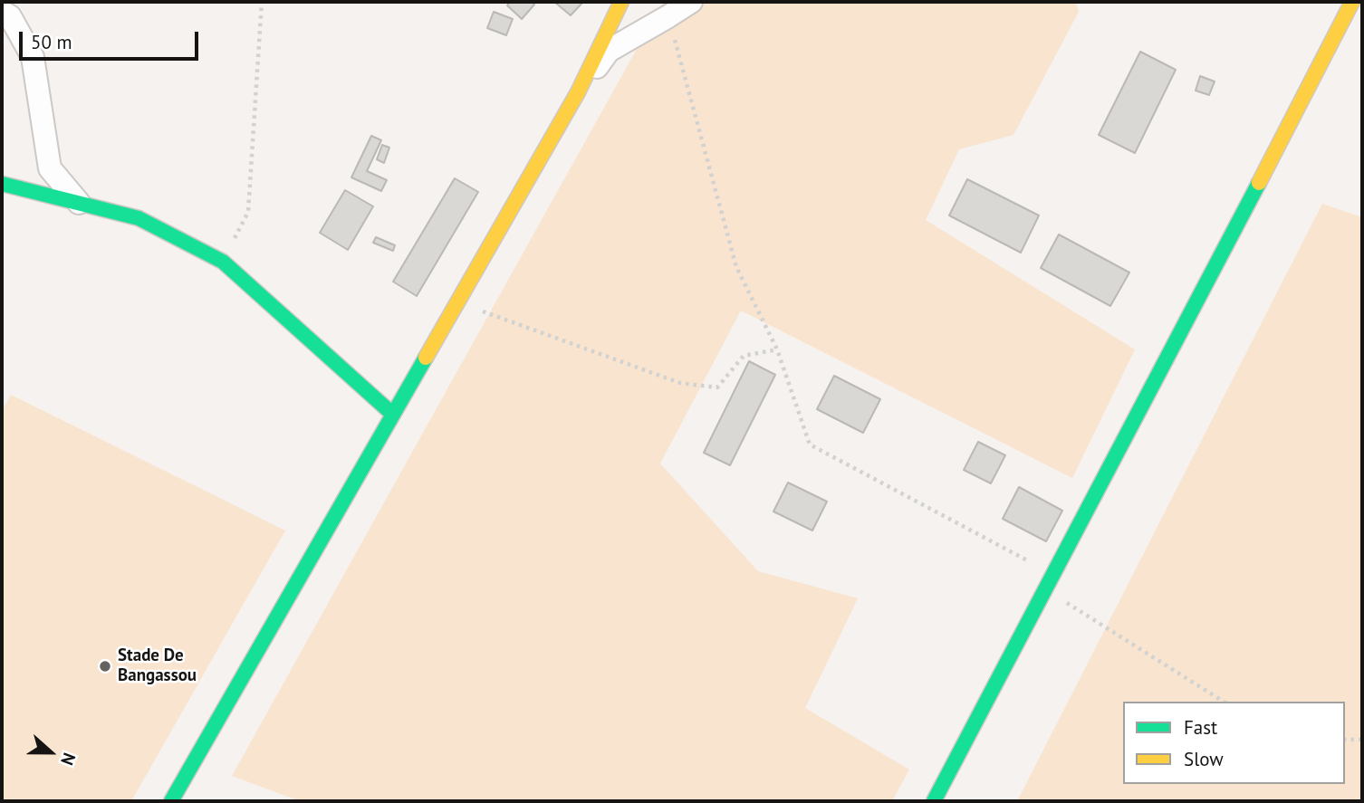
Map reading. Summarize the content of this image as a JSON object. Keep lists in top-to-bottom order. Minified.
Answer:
{"places":["Stade De Bangassou"],"legend":["Fast","Slow"],"scale_bar":"50 m","north":"right"}
